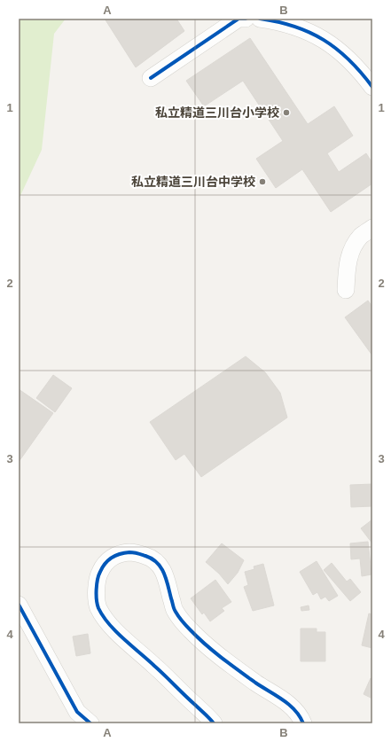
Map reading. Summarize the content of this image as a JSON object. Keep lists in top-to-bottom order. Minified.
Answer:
{"places":["私立精道三川台小学校","私立精道三川台中学校"],"grid":{"columns":["A","B"],"rows":["1","2","3","4"]}}
